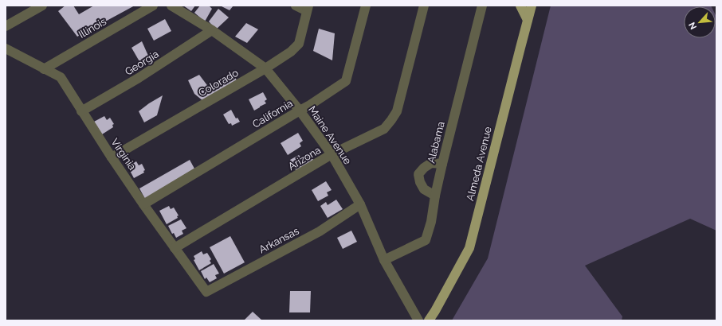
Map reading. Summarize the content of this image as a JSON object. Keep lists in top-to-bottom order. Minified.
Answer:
{"streets":{"main road":["Almeda Avenue"],"street":["Illinois","Georgia","Colorado","California","Maine Avenue","Alabama","Virginia","Arizona","Arkansas"]},"crossings":[["Illinois","Virginia"],["Georgia","Maine Avenue"],["Georgia","Virginia"],["Colorado","Maine Avenue"],["Colorado","Virginia"],["California","Maine Avenue"],["California","Virginia"],["Maine Avenue","Alabama"],["Maine Avenue","Arizona"],["Maine Avenue","Arkansas"],["Virginia","Arizona"],["Virginia","Arkansas"]],"north":"bottom left"}
